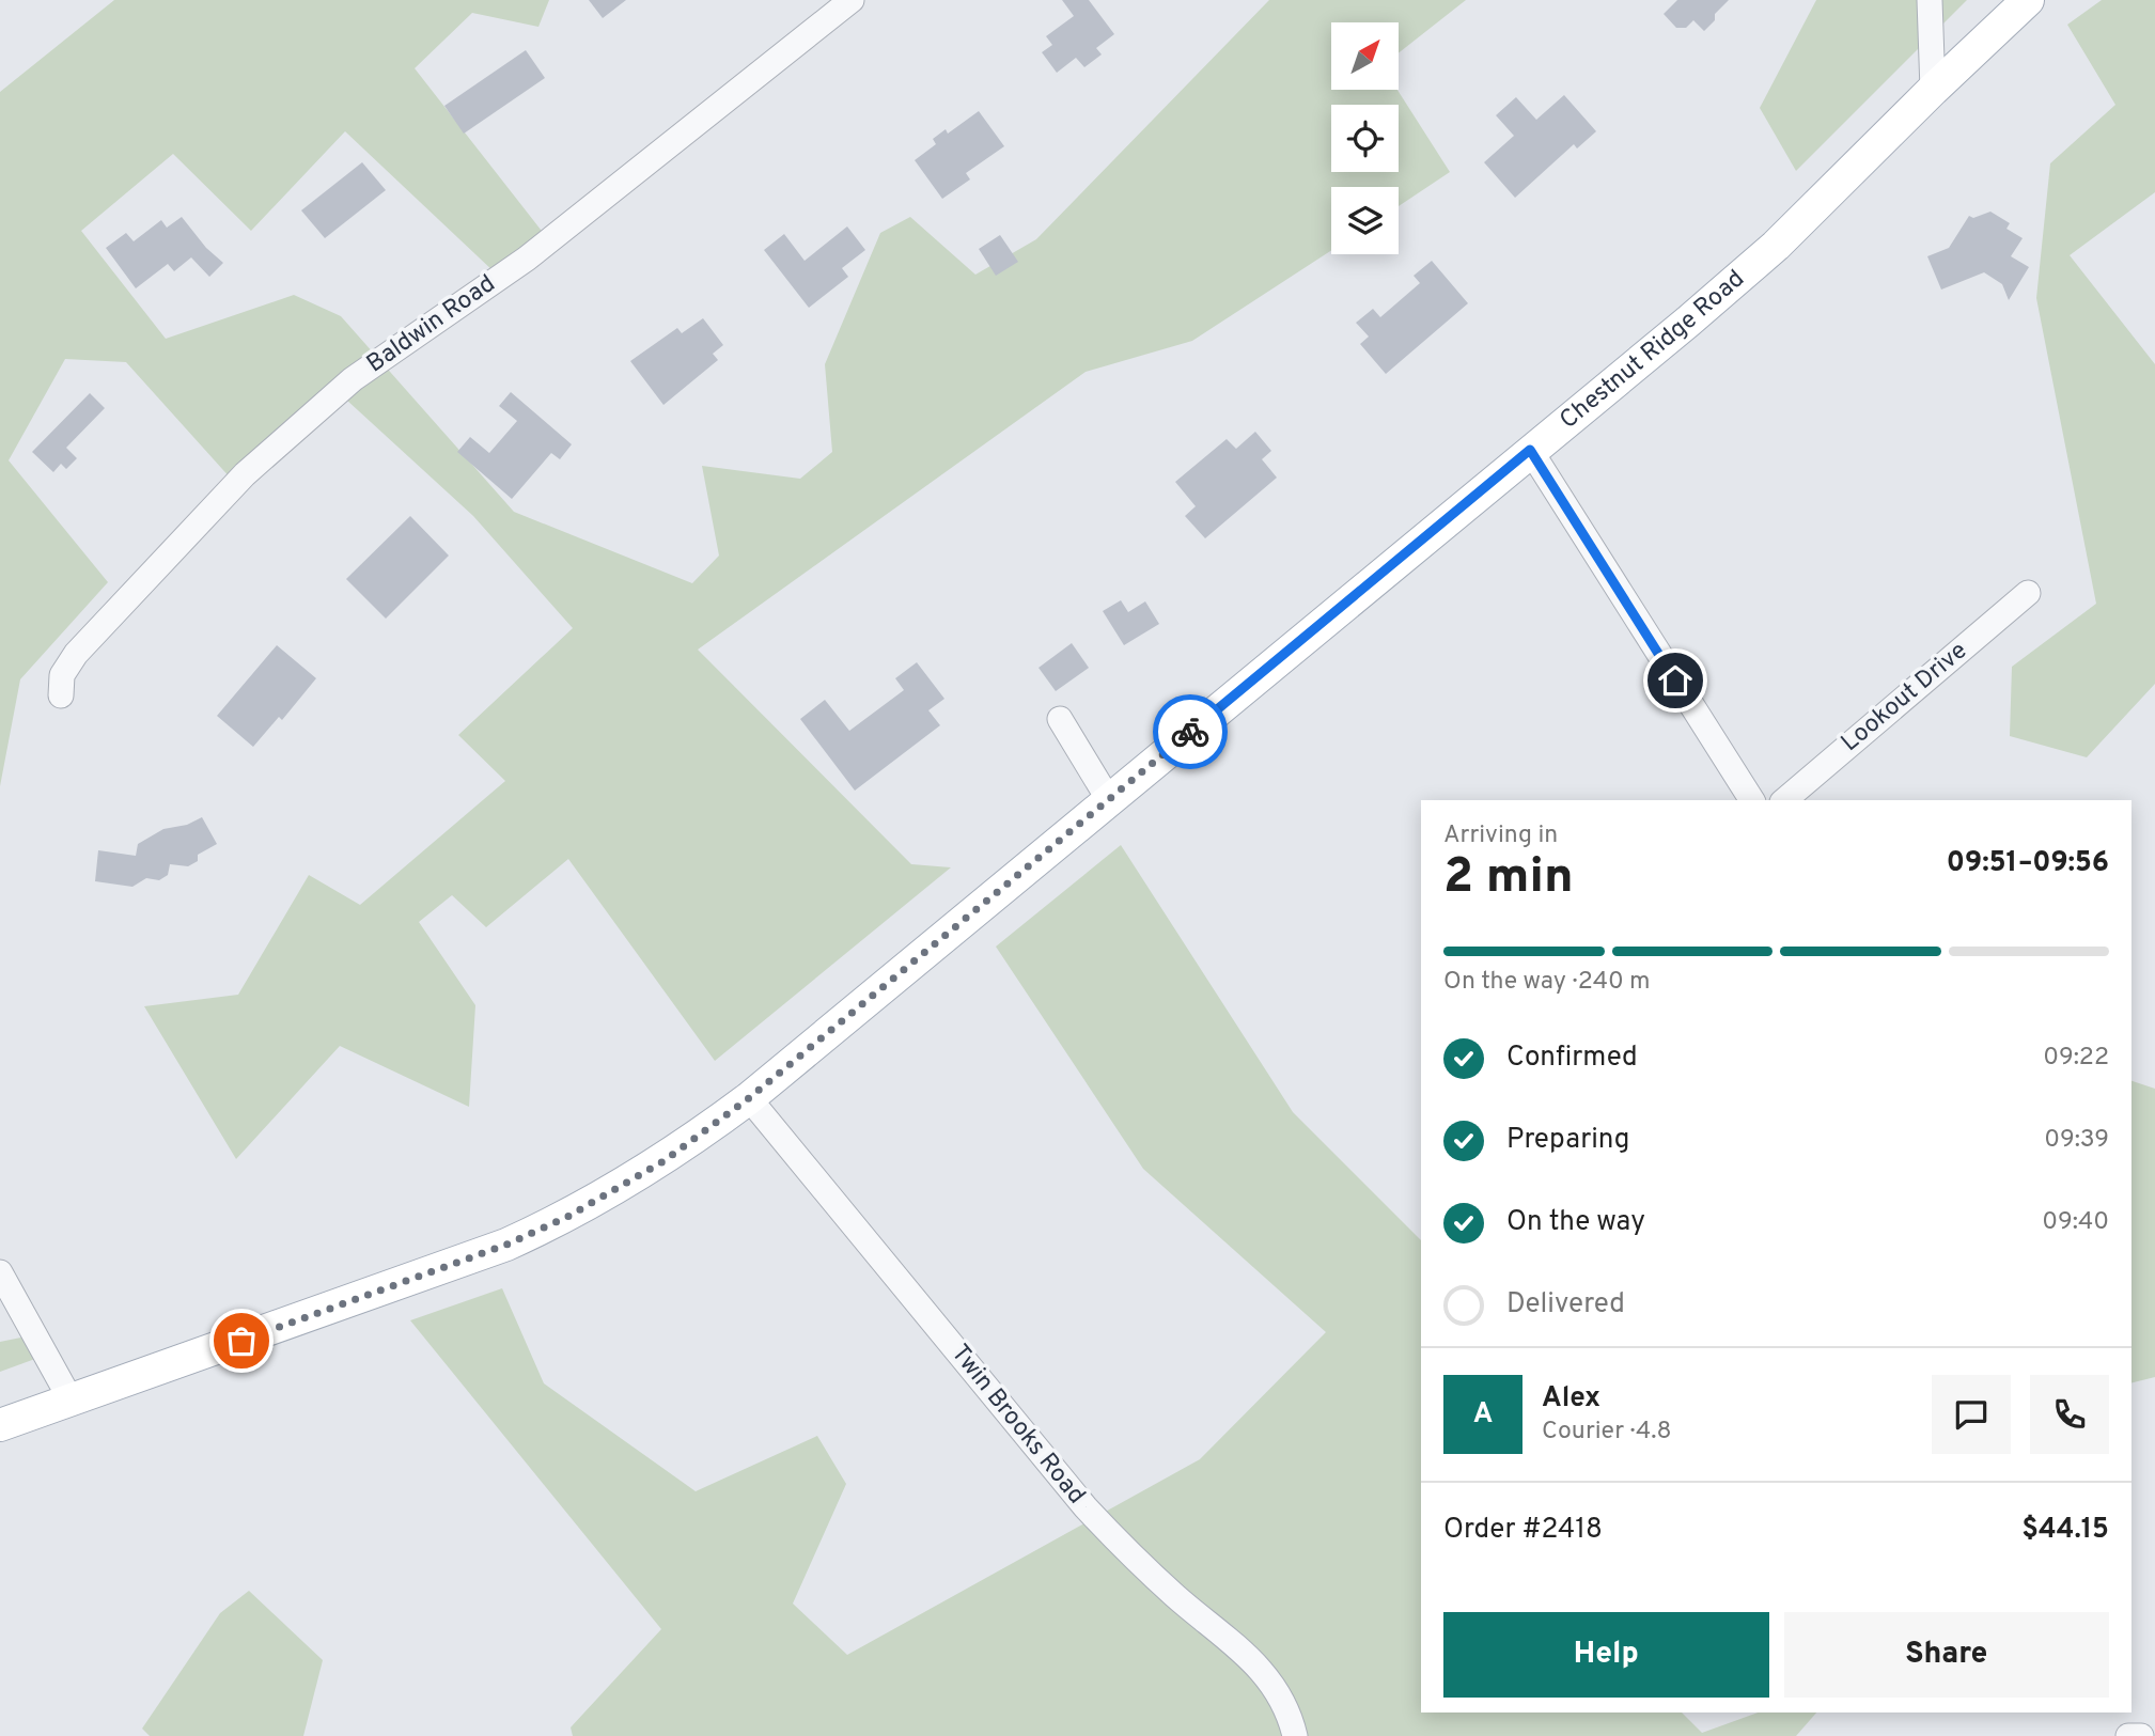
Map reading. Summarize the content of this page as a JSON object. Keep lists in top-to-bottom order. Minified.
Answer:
{"streets":{"main road":["Chestnut Ridge Road"],"street":["Baldwin Road","Lookout Drive","Twin Brooks Road"]},"crossings":[["Chestnut Ridge Road","Twin Brooks Road"]],"north":"top right","page":{"heading":["2 min","Arriving in","09:51–09:56"],"panel":["Alex","Courier · 4.8","Order #2418","$44.15"],"bar":"On the way · 240 m","list":[["Confirmed","09:22"],["Preparing","09:39"],["On the way","09:40"],"Delivered"],"round":"A","buttons":["Help","Share"]}}
